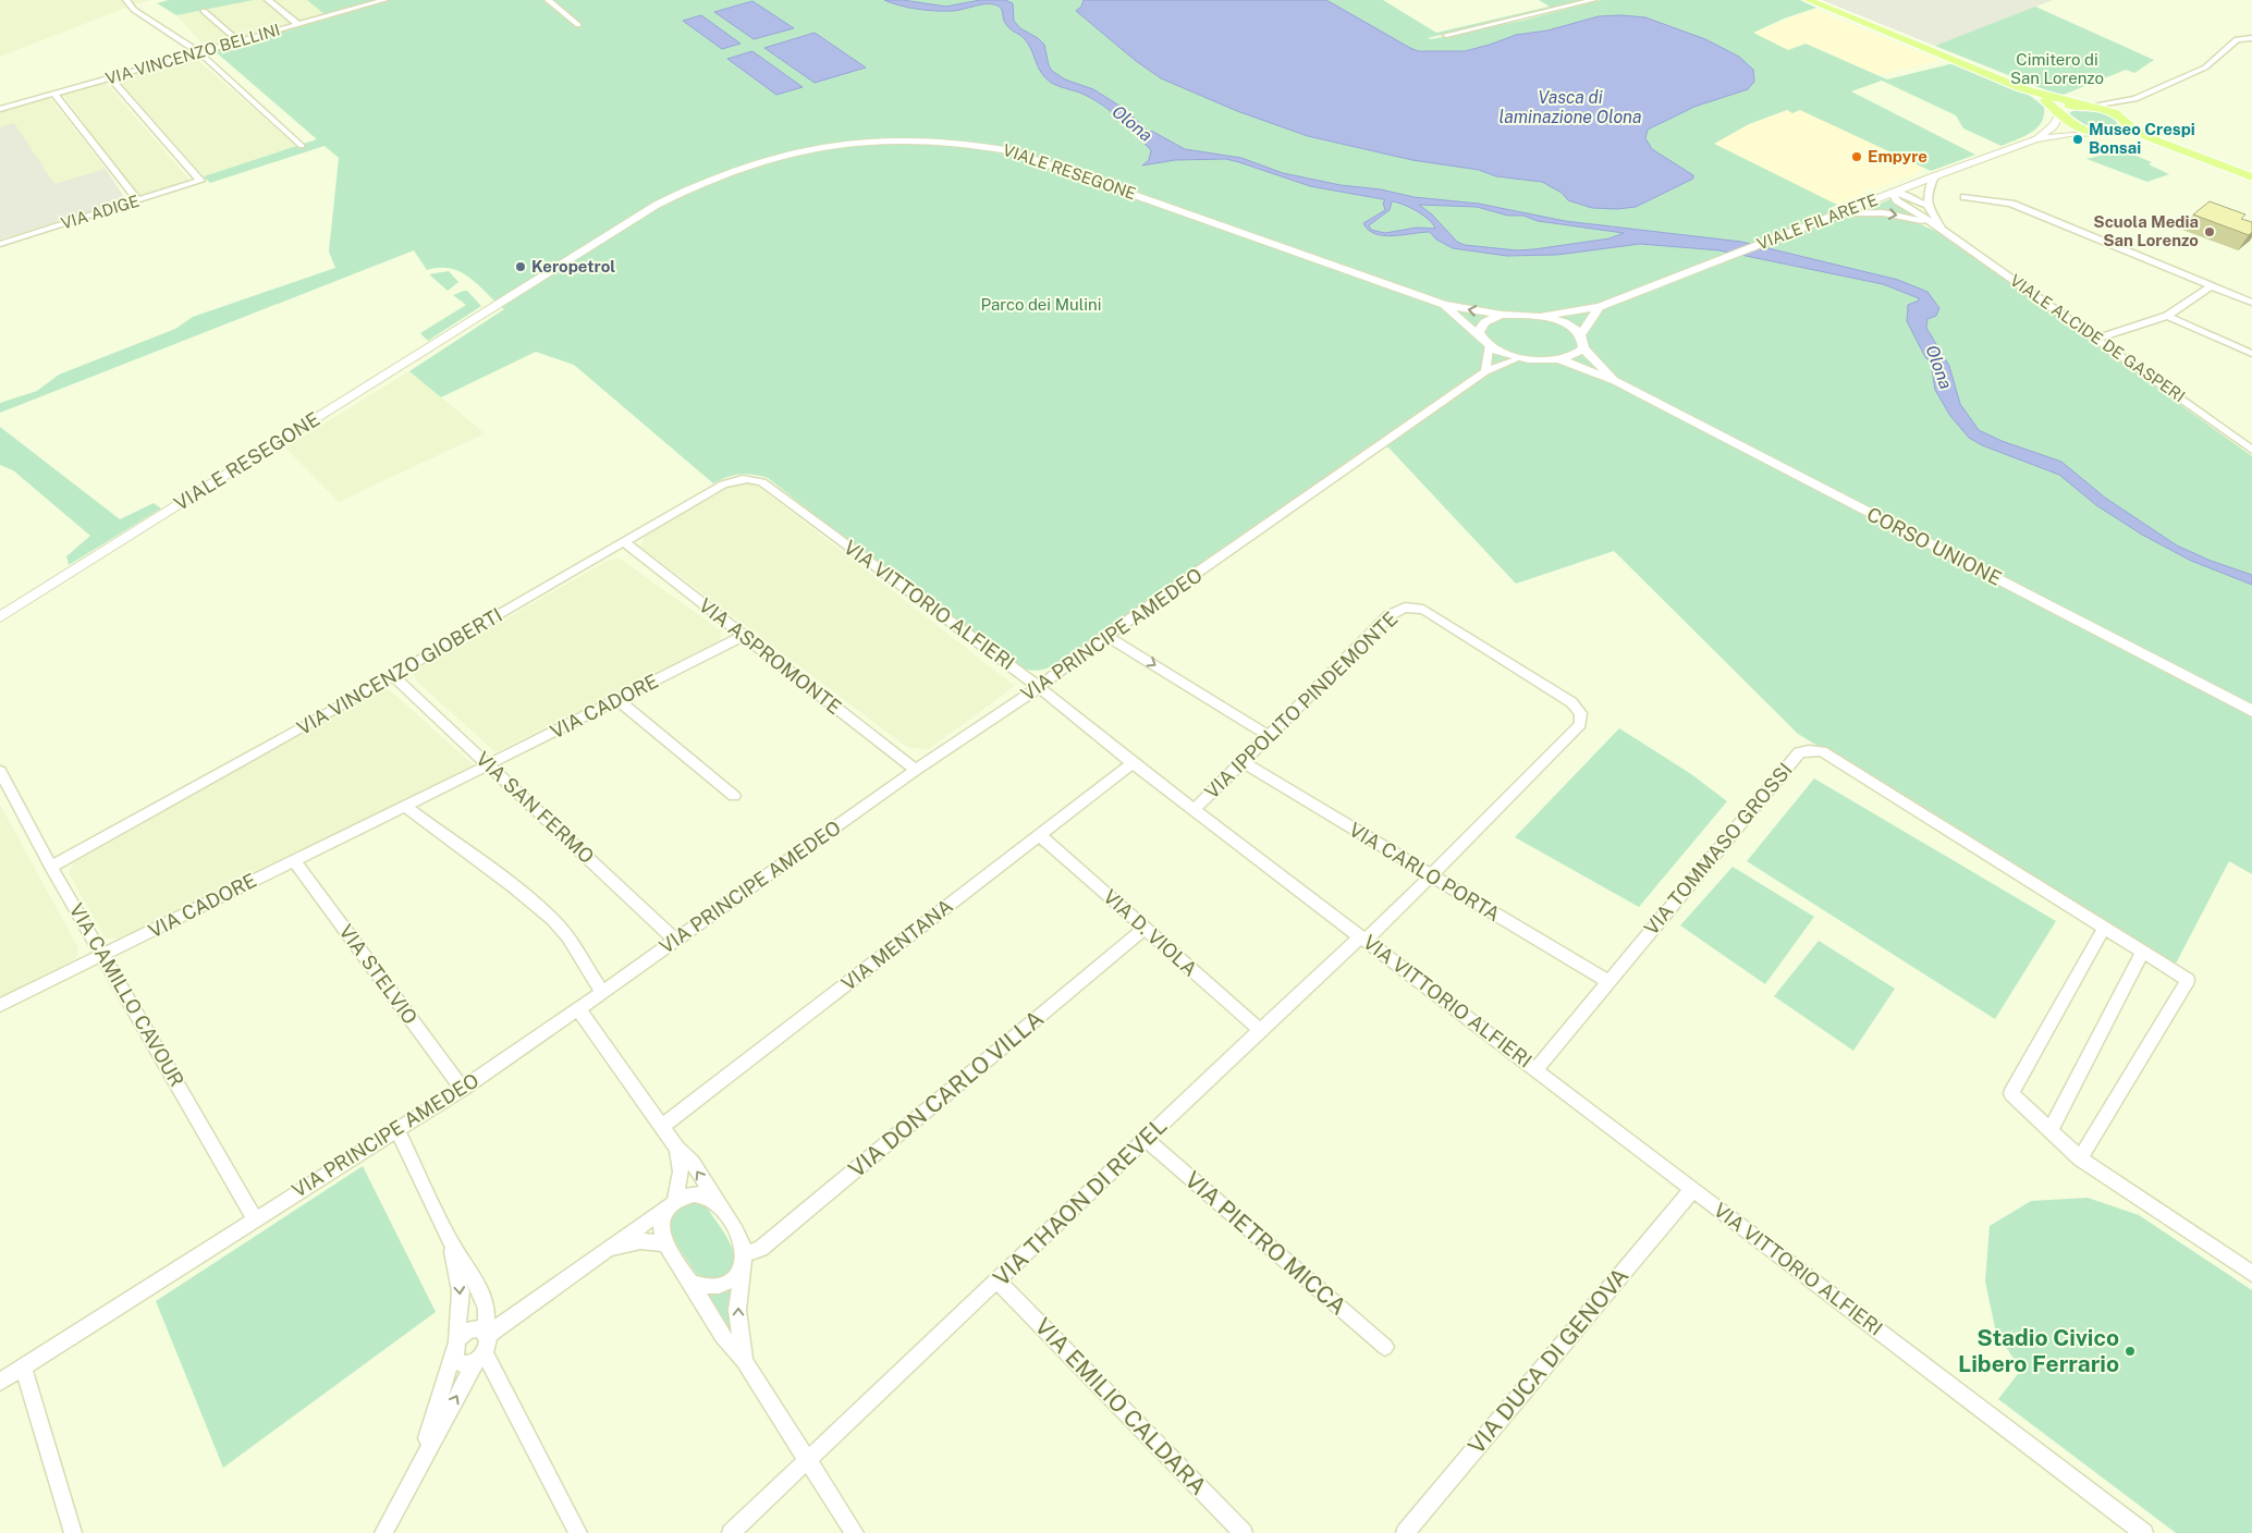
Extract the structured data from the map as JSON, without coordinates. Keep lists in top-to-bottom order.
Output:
{
  "streets": {
    "street": [
      "VIA VINCENZO BELLINI",
      "VIALE RESEGONE",
      "VIA ADIGE",
      "VIALE FILARETE",
      "VIALE ALCIDE DE GASPERI",
      "CORSO UNIONE",
      "VIA VITTORIO ALFIERI",
      "VIA PRINCIPE AMEDEO",
      "VIA ASPROMONTE",
      "VIA VINCENZO GIOBERTI",
      "VIA IPPOLITO PINDEMONTE",
      "VIA CADORE",
      "VIA SAN FERMO",
      "VIA TOMMASO GROSSI",
      "VIA CARLO PORTA",
      "VIA D. VIOLA",
      "VIA MENTANA",
      "VIA STELVIO",
      "VIA CAMILLO CAVOUR",
      "VIA DON CARLO VILLA",
      "VIA THAON DI REVEL",
      "VIA PIETRO MICCA",
      "VIA DUCA DI GENOVA",
      "VIA EMILIO CALDARA"
    ]
  },
  "crossings": [
    ["VIA VINCENZO BELLINI", "VIA ADIGE"],
    ["VIALE RESEGONE", "VIALE FILARETE"],
    ["VIALE FILARETE", "VIALE ALCIDE DE GASPERI"],
    ["VIA VITTORIO ALFIERI", "VIA PRINCIPE AMEDEO"],
    ["VIA VITTORIO ALFIERI", "VIA VINCENZO GIOBERTI"],
    ["VIA VITTORIO ALFIERI", "VIA IPPOLITO PINDEMONTE"],
    ["VIA VITTORIO ALFIERI", "VIA TOMMASO GROSSI"],
    ["VIA VITTORIO ALFIERI", "VIA MENTANA"],
    ["VIA VITTORIO ALFIERI", "VIA THAON DI REVEL"],
    ["VIA VITTORIO ALFIERI", "VIA DUCA DI GENOVA"],
    ["VIA PRINCIPE AMEDEO", "VIA ASPROMONTE"],
    ["VIA PRINCIPE AMEDEO", "VIA SAN FERMO"],
    ["VIA PRINCIPE AMEDEO", "VIA STELVIO"],
    ["VIA PRINCIPE AMEDEO", "VIA CAMILLO CAVOUR"],
    ["VIA ASPROMONTE", "VIA VINCENZO GIOBERTI"],
    ["VIA ASPROMONTE", "VIA CADORE"],
    ["VIA VINCENZO GIOBERTI", "VIA SAN FERMO"],
    ["VIA VINCENZO GIOBERTI", "VIA CAMILLO CAVOUR"],
    ["VIA IPPOLITO PINDEMONTE", "VIA CARLO PORTA"],
    ["VIA IPPOLITO PINDEMONTE", "VIA THAON DI REVEL"],
    ["VIA CADORE", "VIA SAN FERMO"],
    ["VIA CADORE", "VIA STELVIO"],
    ["VIA CADORE", "VIA CAMILLO CAVOUR"],
    ["VIA TOMMASO GROSSI", "VIA CARLO PORTA"],
    ["VIA CARLO PORTA", "VIA THAON DI REVEL"],
    ["VIA D. VIOLA", "VIA MENTANA"],
    ["VIA D. VIOLA", "VIA DON CARLO VILLA"],
    ["VIA D. VIOLA", "VIA THAON DI REVEL"],
    ["VIA THAON DI REVEL", "VIA PIETRO MICCA"],
    ["VIA THAON DI REVEL", "VIA EMILIO CALDARA"]
  ],
  "water": ["Vasca di laminazione Olona", "Olona"],
  "parks": ["Cimitero di San Lorenzo", "Parco dei Mulini"],
  "places": [
    "Museo Crespi Bonsai",
    "Empyre",
    "Scuola Media San Lorenzo",
    "Keropetrol",
    "Stadio Civico Libero Ferrario"
  ]
}
